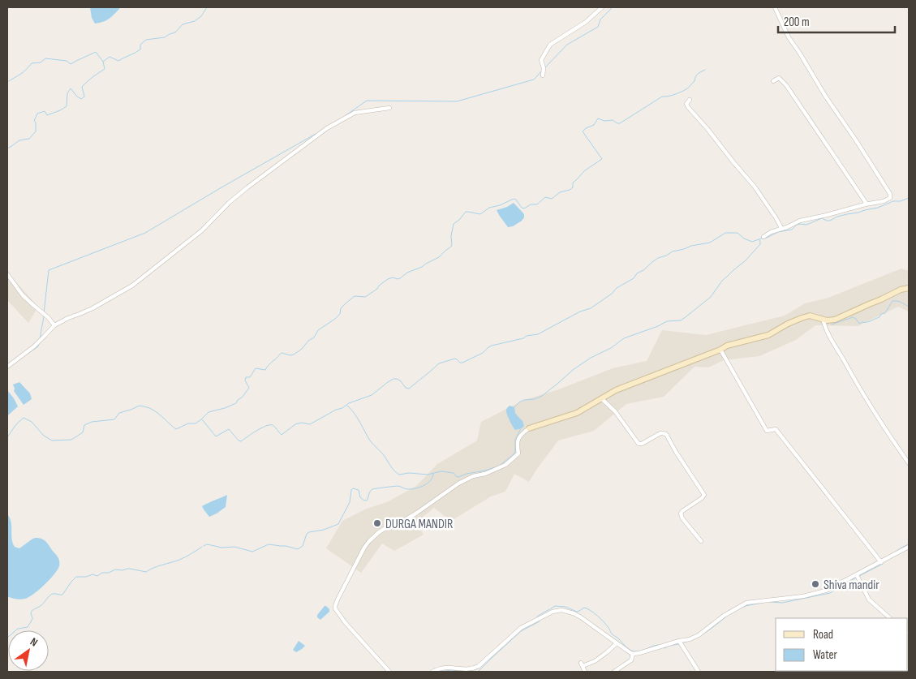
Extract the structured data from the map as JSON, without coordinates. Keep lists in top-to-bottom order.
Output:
{
  "places": ["DURGA MANDIR", "Shiva mandir"],
  "legend": ["Road", "Water"],
  "scale_bar": "200 m",
  "north": "top right"
}
